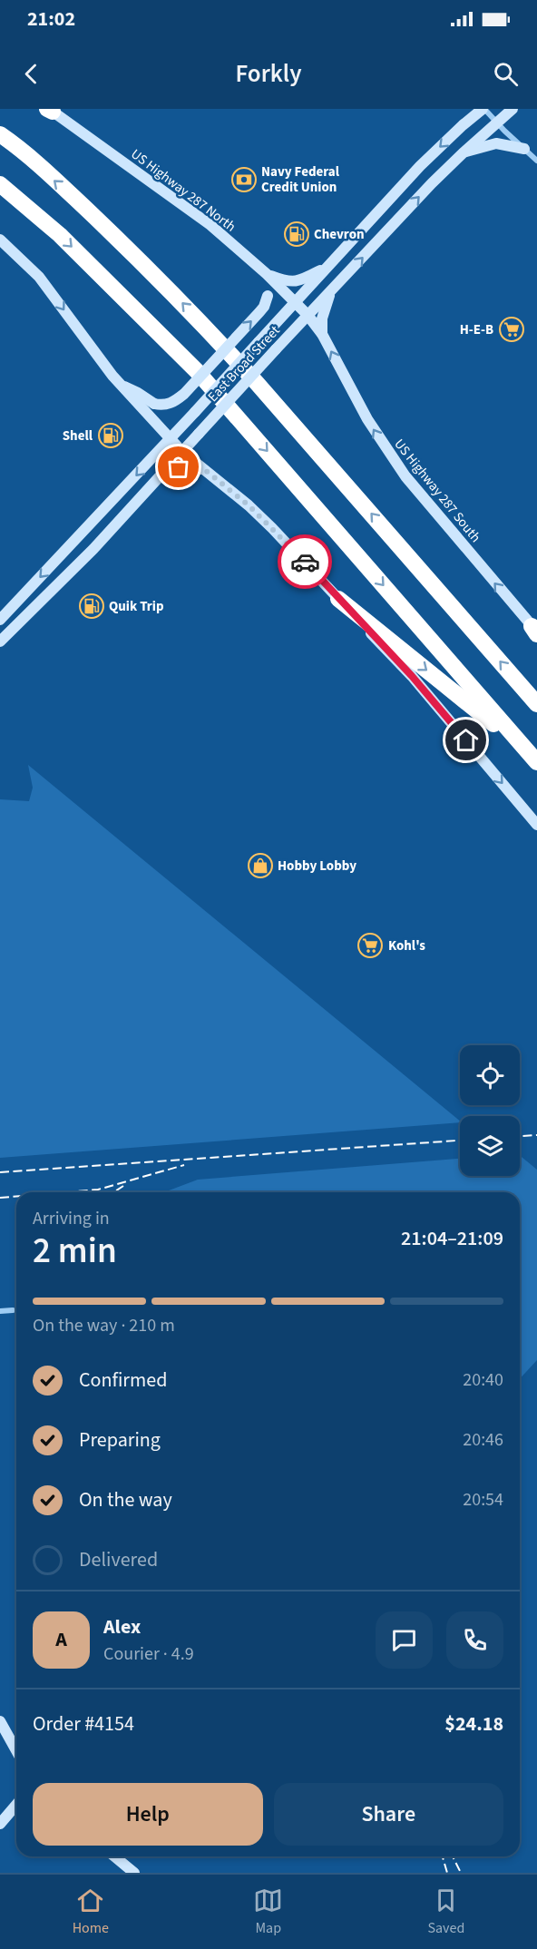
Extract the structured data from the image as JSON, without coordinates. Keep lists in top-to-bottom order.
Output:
{
  "streets": {
    "main road": ["US Highway 287 North", "East Broad Street", "US Highway 287 South"]
  },
  "crossings": [
    ["US Highway 287 North", "East Broad Street"],
    ["US Highway 287 North", "US Highway 287 South"],
    ["East Broad Street", "US Highway 287 South"]
  ],
  "one_way": ["US Highway 287 South"],
  "places": {
    "bank": ["Navy Federal Credit Union"],
    "fuel station": ["Chevron", "Shell", "Quik Trip"],
    "supermarket": ["H-E-B", "Kohl's"],
    "shop": ["Hobby Lobby"]
  },
  "page": {
    "status": "21:02",
    "header": "Forkly",
    "heading": ["2 min", "Arriving in", "21:04–21:09"],
    "panel": [
      "Alex",
      "Courier · 4.9",
      "Order #4154",
      "$24.18"
    ],
    "bar": "On the way · 210 m",
    "list": [
      ["Confirmed", "20:40"],
      ["Preparing", "20:46"],
      ["On the way", "20:54"],
      "Delivered"
    ],
    "round": "A",
    "buttons": ["Help", "Share"],
    "tabs": ["Home", "Map", "Saved"]
  }
}
